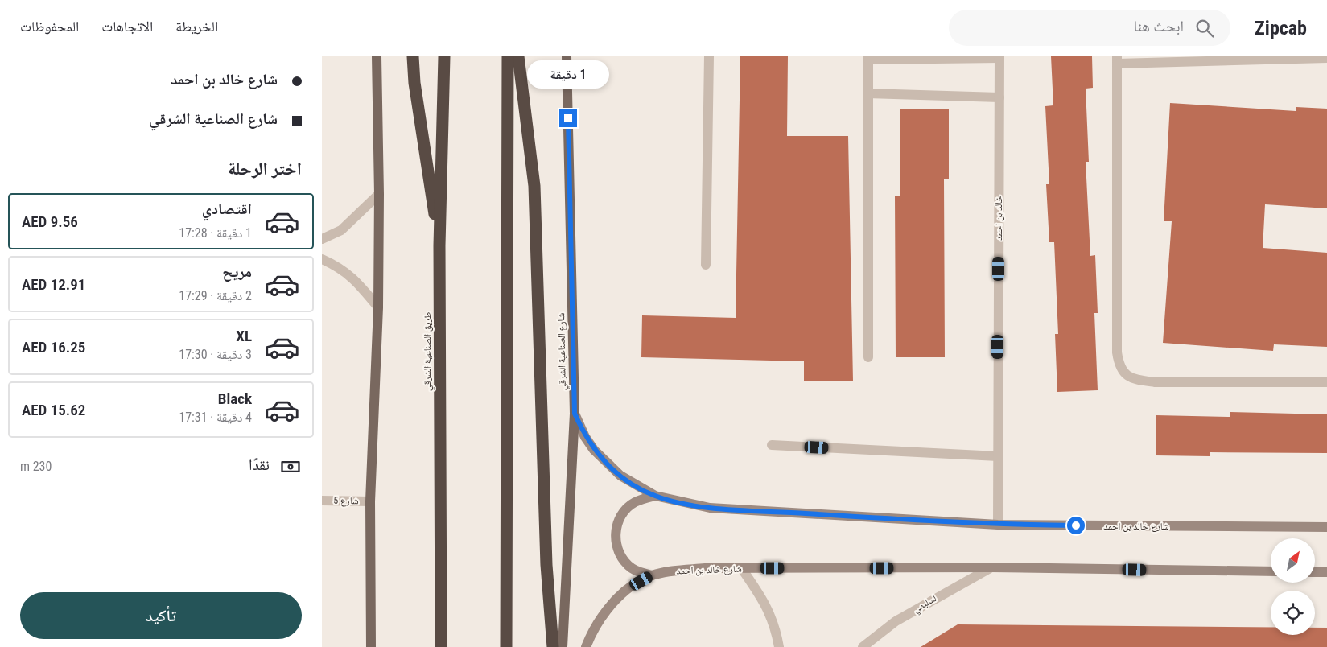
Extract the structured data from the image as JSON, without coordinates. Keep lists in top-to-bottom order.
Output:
{
  "streets": {
    "highway": ["طريق الصناعية الشرقي"],
    "main road": ["شارع الصناعية الشرقي", "شارع خالد بن احمد"],
    "street": ["خالد بن احمد", "شارع 5", "لسليمي"]
  },
  "crossings": [
    ["خالد بن احمد", "شارع خالد بن احمد"],
    ["شارع الصناعية الشرقي", "شارع خالد بن احمد"],
    ["شارع خالد بن احمد", "لسليمي"]
  ],
  "north": "top right",
  "page": {
    "header": "Zipcab",
    "search": "ابحث هنا",
    "nav": ["الخريطة", "الاتجاهات", "المحفوظات"],
    "banner": ["شارع خالد بن احمد", "شارع الصناعية الشرقي"],
    "bubble": "1 دقيقة",
    "heading": "اختر الرحلة",
    "list": [
      {
        "name": "اقتصادي",
        "note": "1 دقيقة · 17:28",
        "value": "AED 9.56"
      },
      {
        "name": "مريح",
        "note": "2 دقيقة · 17:29",
        "value": "AED 12.91"
      },
      {
        "name": "XL",
        "note": "3 دقيقة · 17:30",
        "value": "AED 16.25"
      },
      {
        "name": "Black",
        "note": "4 دقيقة · 17:31",
        "value": "AED 15.62"
      }
    ],
    "pay": ["نقدًا", "230 m"],
    "buttons": "تأكيد"
  }
}
